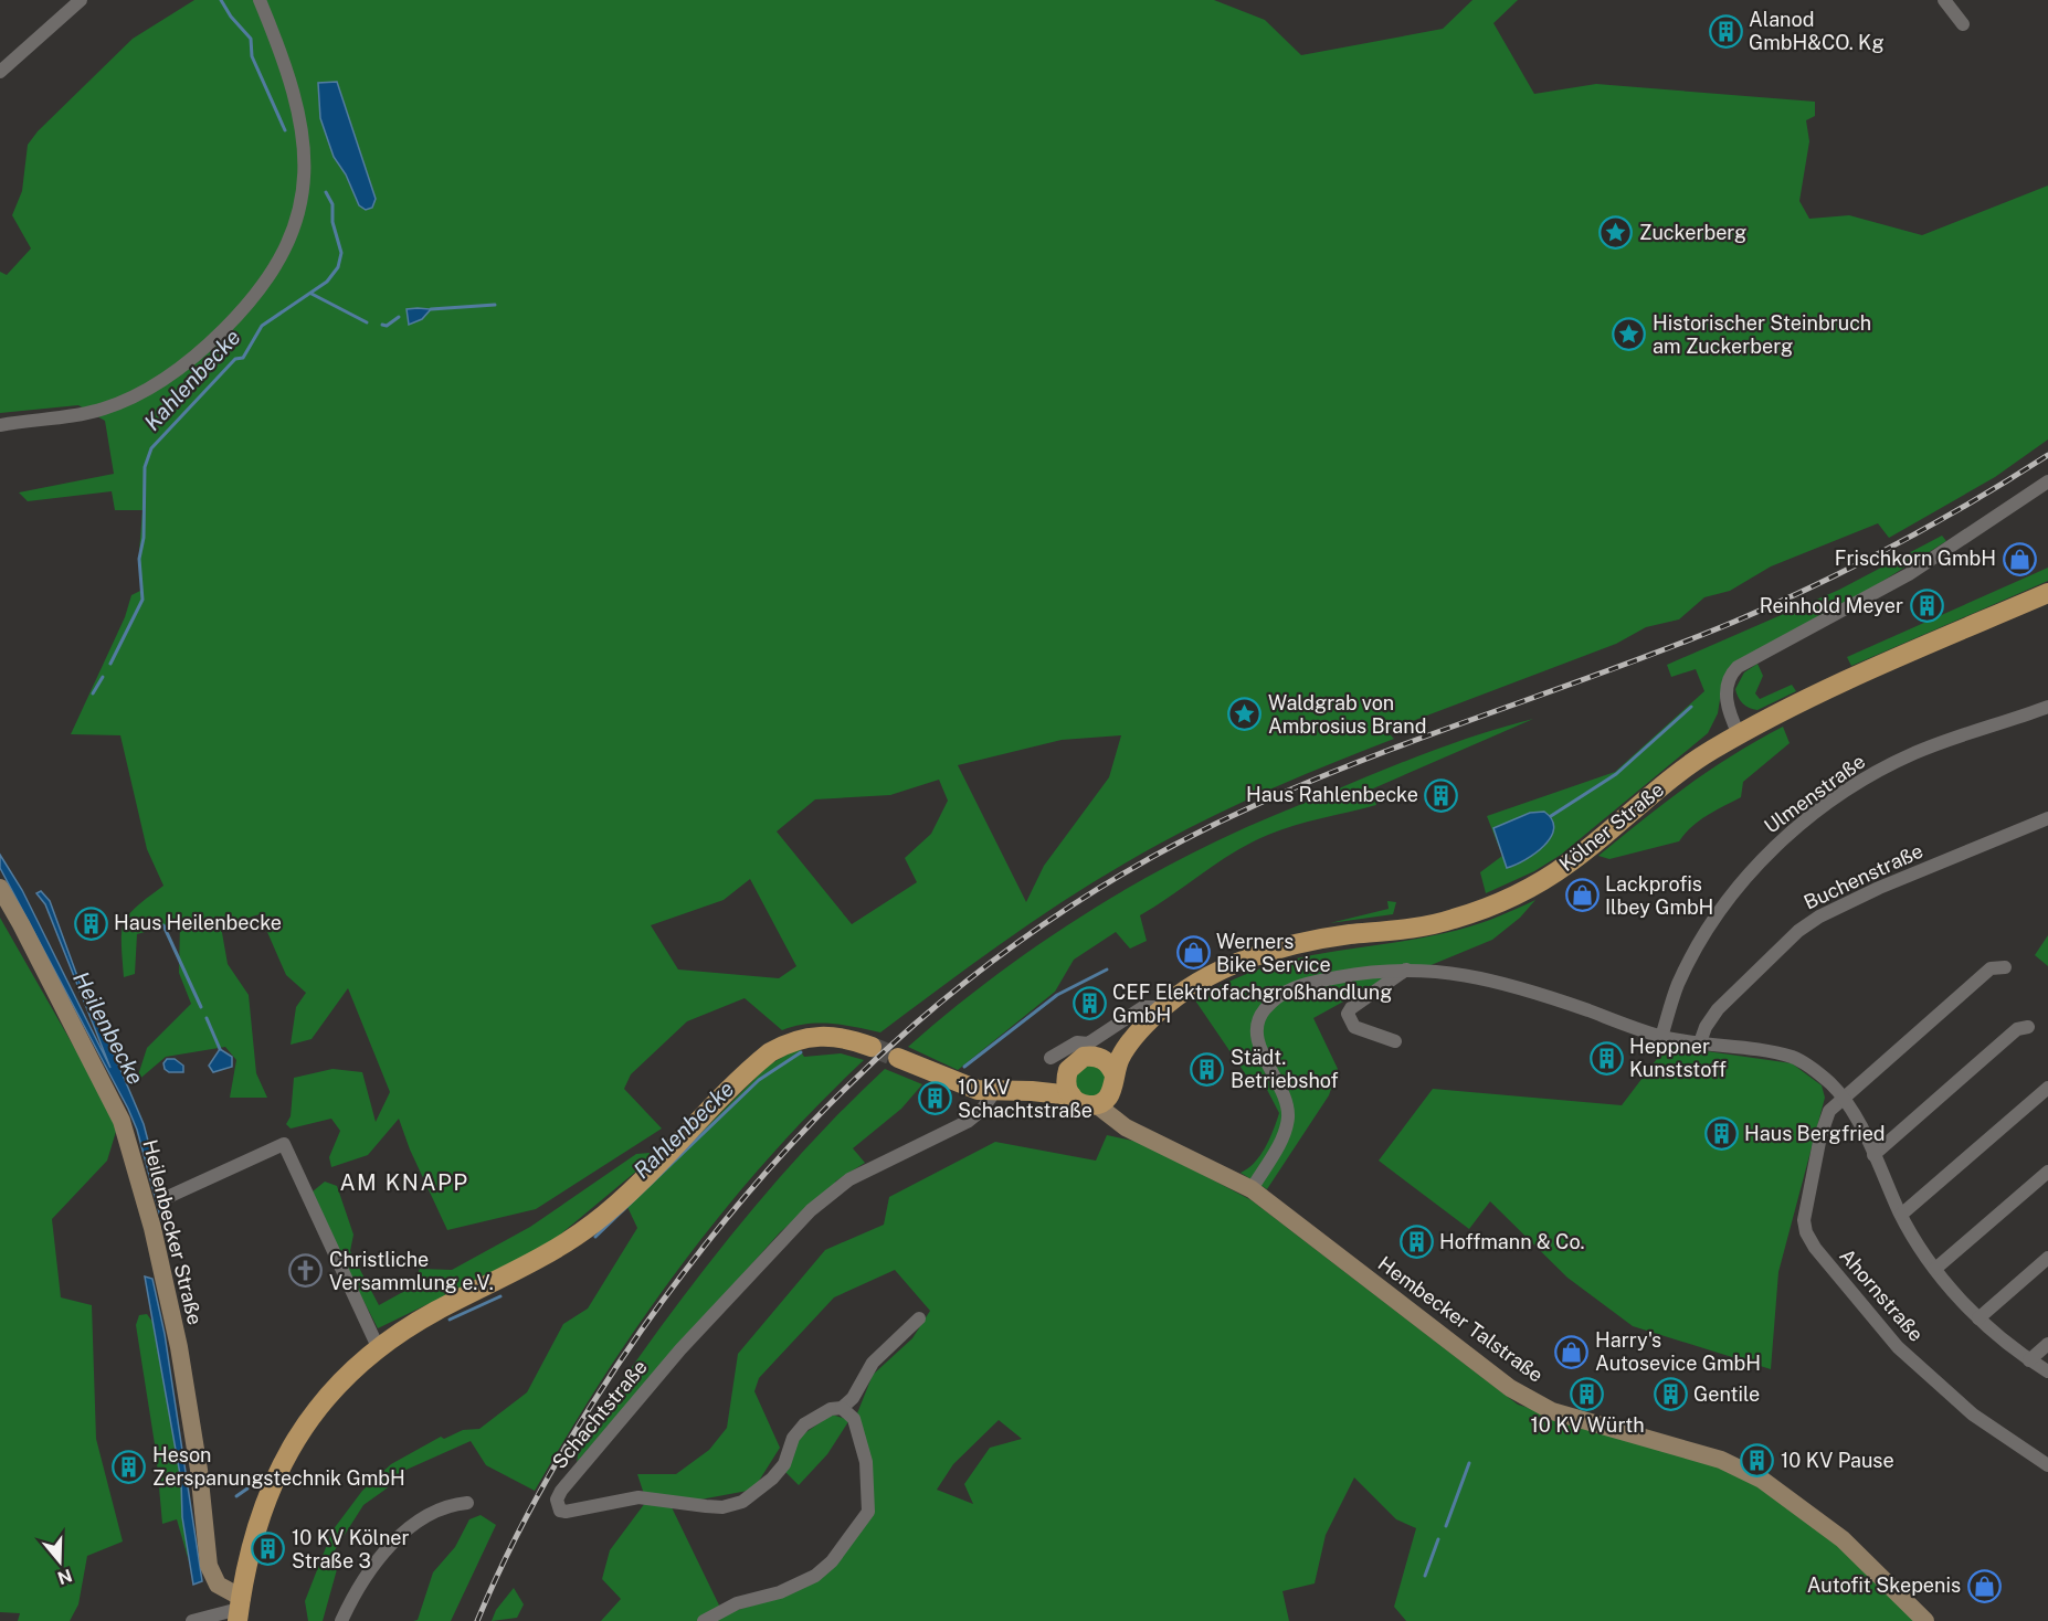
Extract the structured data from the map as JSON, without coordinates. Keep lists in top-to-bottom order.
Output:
{
  "streets": {
    "main road": ["Kölner Straße"],
    "street": [
      "Ulmenstraße",
      "Buchenstraße",
      "Heilenbecker Straße",
      "Ahornstraße",
      "Hembecker Talstraße",
      "Schachtstraße"
    ]
  },
  "crossings": [
    ["Kölner Straße", "Hembecker Talstraße"],
    ["Kölner Straße", "Schachtstraße"]
  ],
  "districts": ["AM KNAPP"],
  "water": ["Kahlenbecke", "Heilenbecke", "Rahlenbecke"],
  "places": {
    "building": [
      "Alanod GmbH&CO. Kg",
      "Reinhold Meyer",
      "Haus Rahlenbecke",
      "Haus Heilenbecke",
      "CEF Elektrofachgroßhandlung GmbH",
      "Heppner Kunststoff",
      "Städt. Betriebshof",
      "10 KV Schachtstraße",
      "Haus Bergfried",
      "Hoffmann & Co.",
      "10 KV Würth",
      "Gentile",
      "10 KV Pause",
      "Heson Zerspanungstechnik GmbH",
      "10 KV Kölner Straße 3"
    ],
    "place": ["Zuckerberg", "Historischer Steinbruch am Zuckerberg", "Waldgrab von Ambrosius Brand"],
    "shop": [
      "Frischkorn GmbH",
      "Lackprofis Ilbey GmbH",
      "Werners Bike Service",
      "Harry's Autosevice GmbH",
      "Autofit Skepenis"
    ],
    "church": ["Christliche Versammlung e.V."]
  },
  "north": "bottom"
}
